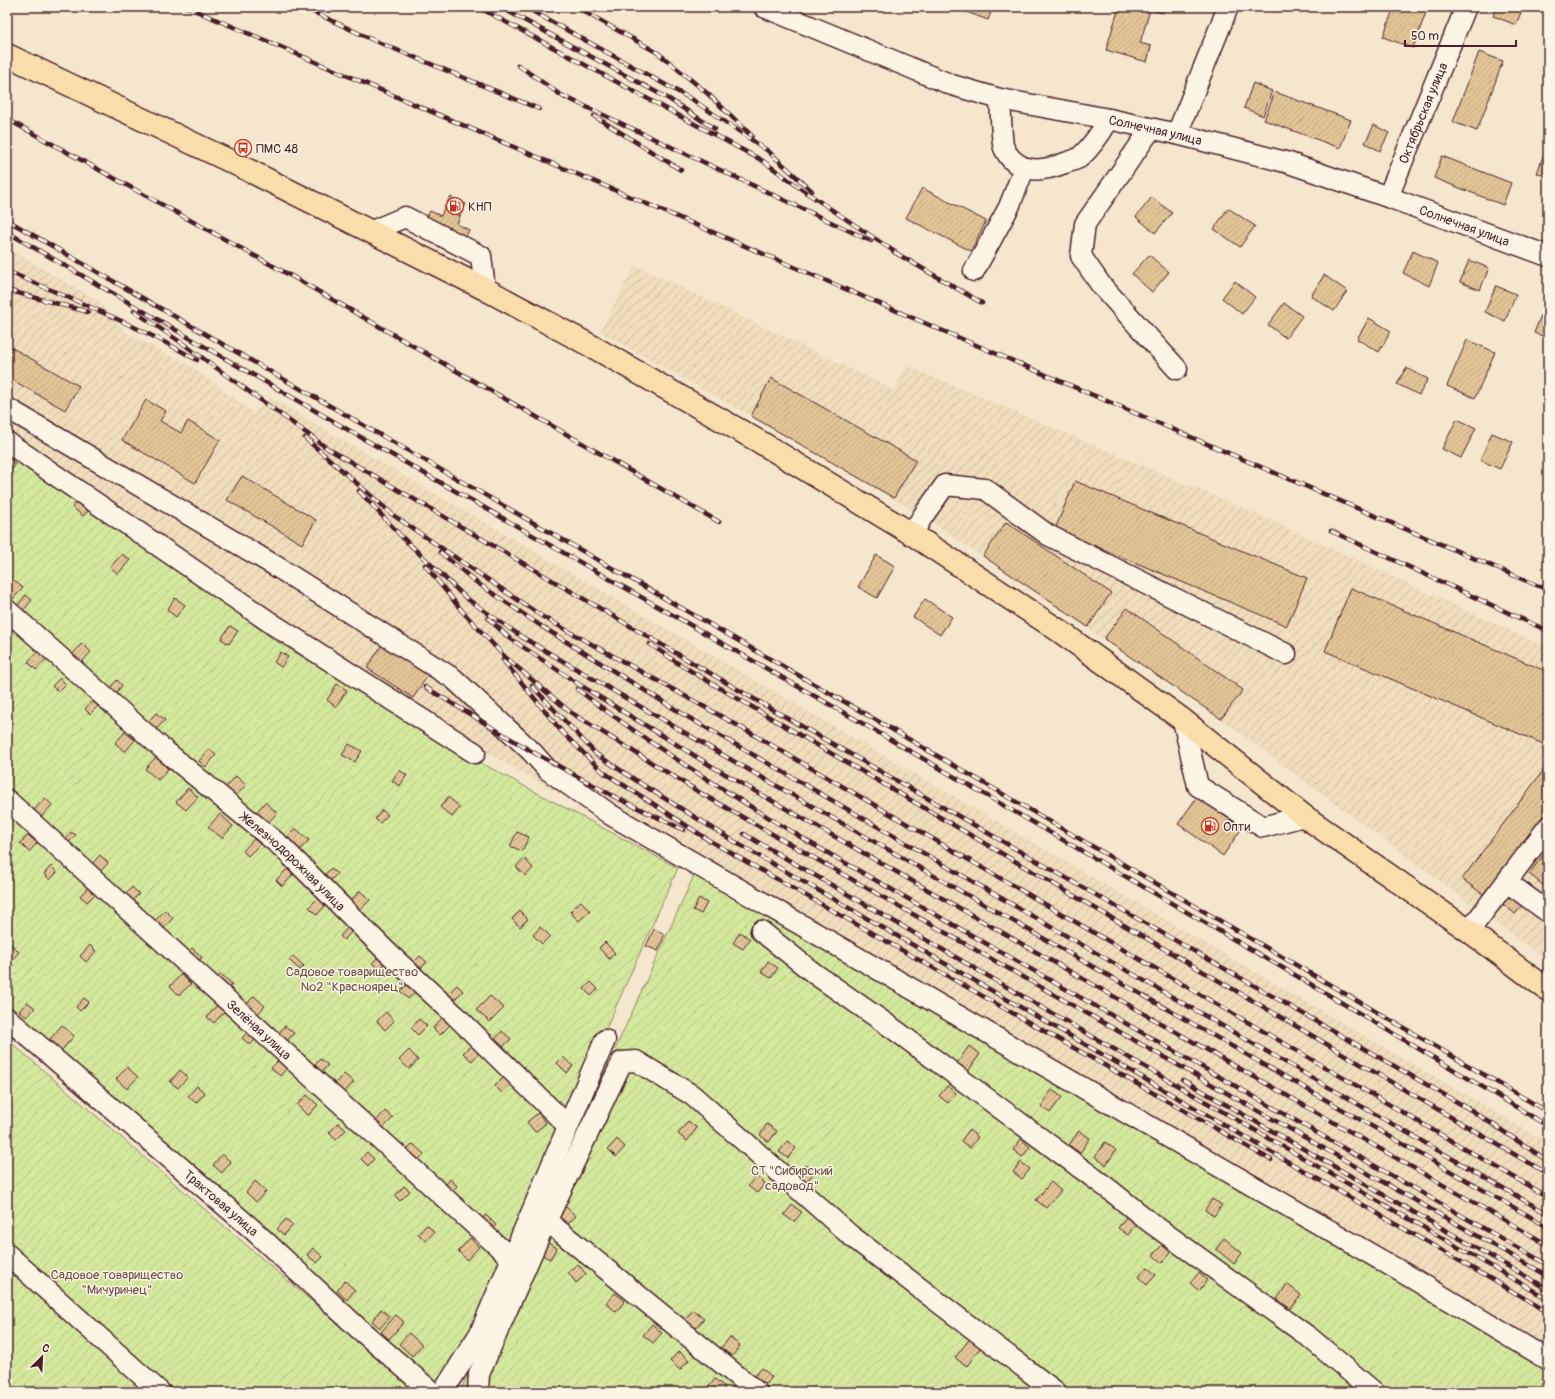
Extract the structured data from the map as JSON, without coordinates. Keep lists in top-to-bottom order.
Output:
{
  "streets": {
    "street": [
      "Октябрьская улица",
      "Солнечная улица",
      "Железнодорожная улица",
      "Зелёная улица",
      "Трактовая улица"
    ]
  },
  "crossings": [
    ["Октябрьская улица", "Солнечная улица"]
  ],
  "parks": ["Садовое товарищество №2 \"Красноярец\"", "СТ \"Сибирский садовод\"", "Садовое товарищество \"Мичуринец\""],
  "places": {
    "bus stop": ["ПМС 48"],
    "fuel station": ["КНП", "Опти"]
  },
  "scale_bar": "50 m",
  "north": "top right"
}
